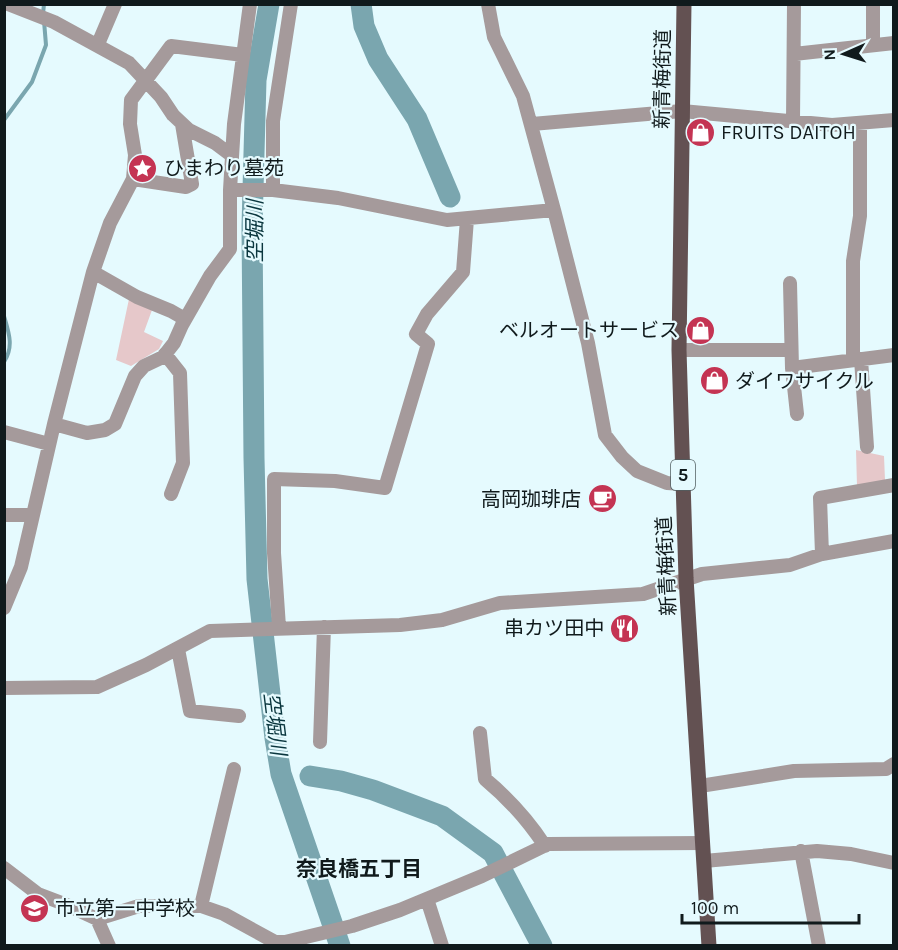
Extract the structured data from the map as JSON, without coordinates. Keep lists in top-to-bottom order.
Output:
{
  "streets": {
    "main road": ["新青梅街道", "5"]
  },
  "districts": ["奈良橋五丁目"],
  "water": ["空堀川"],
  "places": {
    "shop": ["FRUITS DAITOH", "ベルオートサービス", "ダイワサイクル"],
    "place": ["ひまわり墓苑"],
    "cafe": ["高岡珈琲店"],
    "restaurant": ["串カツ田中"],
    "school or university": ["市立第一中学校"]
  },
  "scale_bar": "100 m",
  "north": "left"
}
